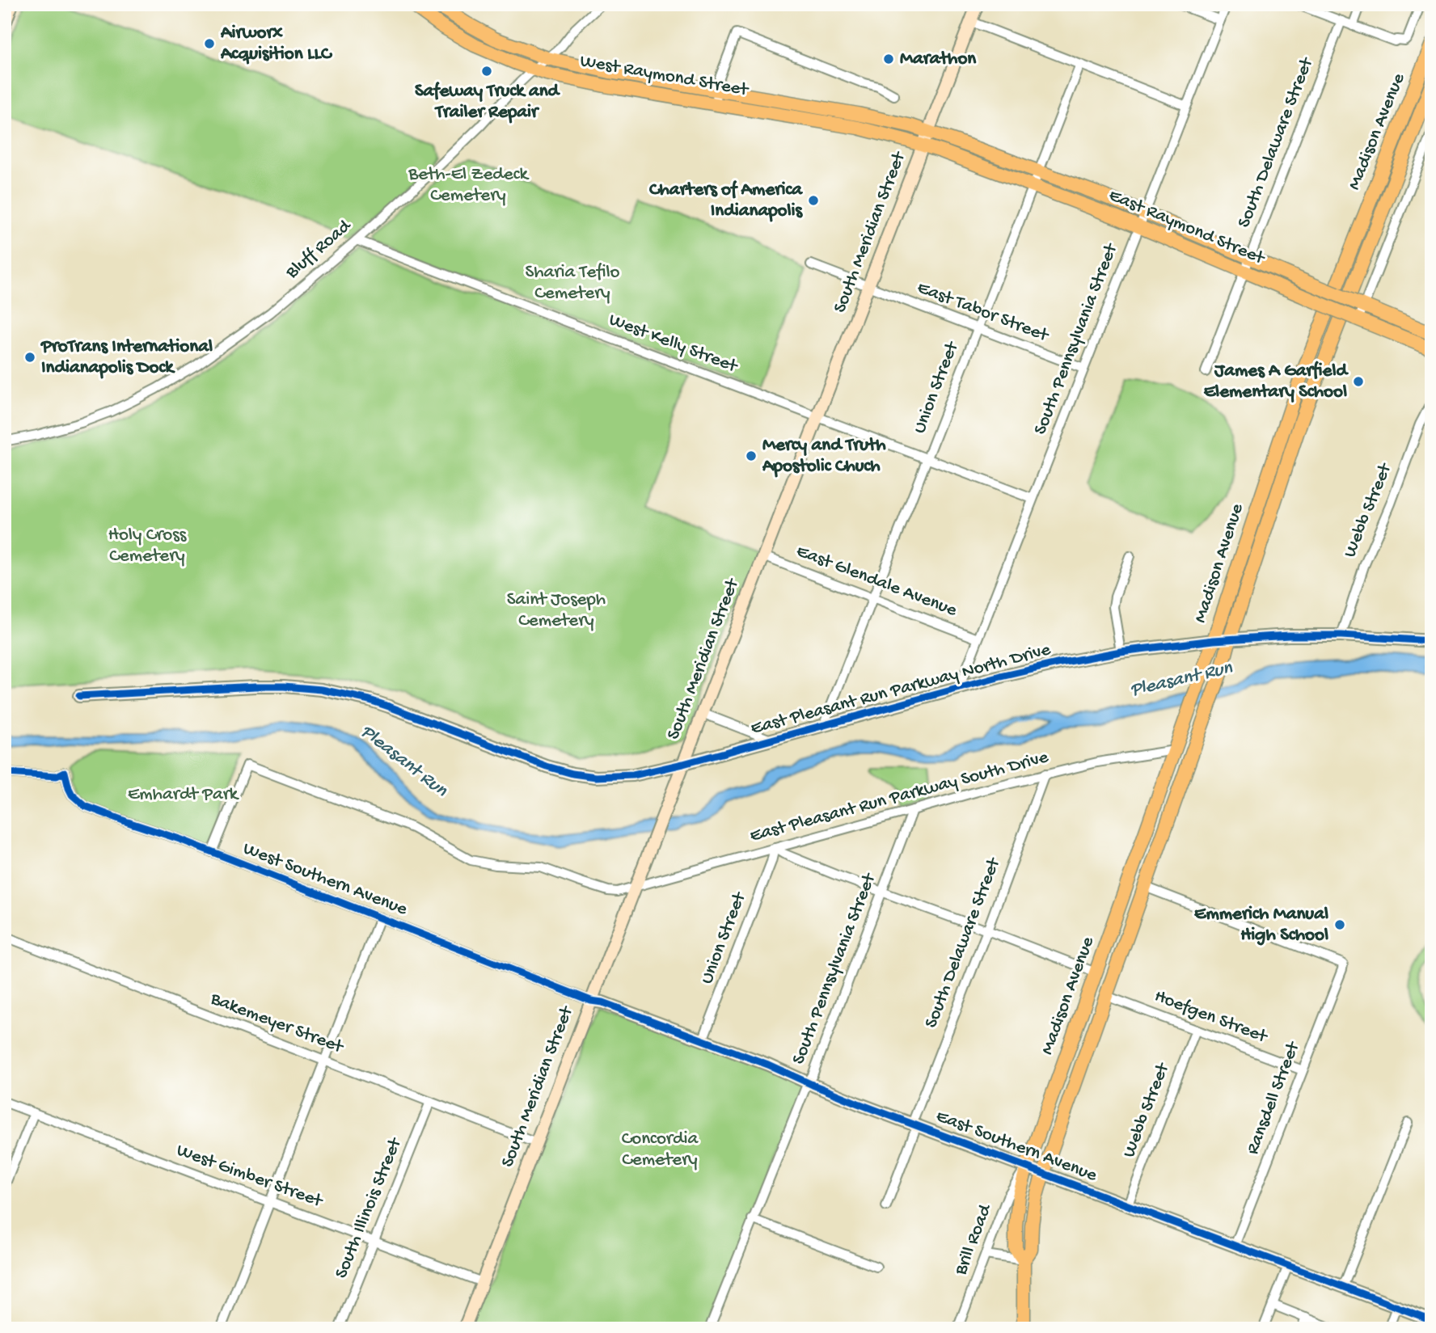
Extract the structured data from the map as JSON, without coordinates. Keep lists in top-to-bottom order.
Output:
{
  "streets": {
    "main road": ["West Raymond Street", "Madison Avenue", "East Raymond Street"],
    "street": [
      "South Delaware Street",
      "South Meridian Street",
      "Bluff Road",
      "East Tabor Street",
      "South Pennsylvania Street",
      "West Kelly Street",
      "Union Street",
      "Webb Street",
      "East Glendale Avenue",
      "East Pleasant Run Parkway North Drive",
      "East Pleasant Run Parkway South Drive",
      "West Southern Avenue",
      "Hoefgen Street",
      "Bakemeyer Street",
      "Ransdell Street",
      "East Southern Avenue",
      "West Gimber Street",
      "South Illinois Street",
      "Brill Road"
    ]
  },
  "crossings": [
    ["West Raymond Street", "East Raymond Street"],
    ["West Raymond Street", "South Meridian Street"],
    ["West Raymond Street", "Bluff Road"],
    ["Madison Avenue", "East Pleasant Run Parkway North Drive"],
    ["Madison Avenue", "East Pleasant Run Parkway South Drive"],
    ["Madison Avenue", "Hoefgen Street"],
    ["Madison Avenue", "Ransdell Street"],
    ["Madison Avenue", "East Southern Avenue"],
    ["Madison Avenue", "Brill Road"],
    ["South Delaware Street", "East Raymond Street"],
    ["South Delaware Street", "East Pleasant Run Parkway South Drive"],
    ["South Delaware Street", "East Southern Avenue"],
    ["East Raymond Street", "South Meridian Street"],
    ["East Raymond Street", "South Pennsylvania Street"],
    ["East Raymond Street", "Union Street"],
    ["South Meridian Street", "East Tabor Street"],
    ["South Meridian Street", "West Kelly Street"],
    ["South Meridian Street", "East Glendale Avenue"],
    ["South Meridian Street", "East Pleasant Run Parkway North Drive"],
    ["South Meridian Street", "East Pleasant Run Parkway South Drive"],
    ["South Meridian Street", "West Southern Avenue"],
    ["South Meridian Street", "Bakemeyer Street"],
    ["South Meridian Street", "East Southern Avenue"],
    ["South Meridian Street", "West Gimber Street"],
    ["Bluff Road", "West Kelly Street"],
    ["East Tabor Street", "South Pennsylvania Street"],
    ["East Tabor Street", "Union Street"],
    ["South Pennsylvania Street", "West Kelly Street"],
    ["South Pennsylvania Street", "East Glendale Avenue"],
    ["South Pennsylvania Street", "East Pleasant Run Parkway North Drive"],
    ["South Pennsylvania Street", "East Pleasant Run Parkway South Drive"],
    ["South Pennsylvania Street", "East Southern Avenue"],
    ["West Kelly Street", "Union Street"],
    ["Union Street", "East Glendale Avenue"],
    ["Union Street", "East Pleasant Run Parkway North Drive"],
    ["Union Street", "East Pleasant Run Parkway South Drive"],
    ["Union Street", "East Southern Avenue"],
    ["Webb Street", "East Pleasant Run Parkway North Drive"],
    ["Webb Street", "Hoefgen Street"],
    ["Webb Street", "East Southern Avenue"],
    ["East Pleasant Run Parkway South Drive", "West Southern Avenue"],
    ["West Southern Avenue", "East Southern Avenue"],
    ["Hoefgen Street", "Ransdell Street"],
    ["Bakemeyer Street", "South Illinois Street"],
    ["Ransdell Street", "East Southern Avenue"],
    ["East Southern Avenue", "Brill Road"],
    ["West Gimber Street", "South Illinois Street"]
  ],
  "water": ["Pleasant Run"],
  "parks": [
    "Beth-El Zedeck Cemetery",
    "Sharia Tefilo Cemetery",
    "Holy Cross Cemetery",
    "Saint Joseph Cemetery",
    "Emhardt Park",
    "Concordia Cemetery"
  ],
  "places": [
    "Airworx Acquisition LLC",
    "Marathon",
    "Safeway Truck and Trailer Repair",
    "Charters of America Indianapolis",
    "ProTrans International Indianapolis Dock",
    "James A Garfield Elementary School",
    "Mercy and Truth Apostolic Chuch",
    "Emmerich Manual High School"
  ]
}
